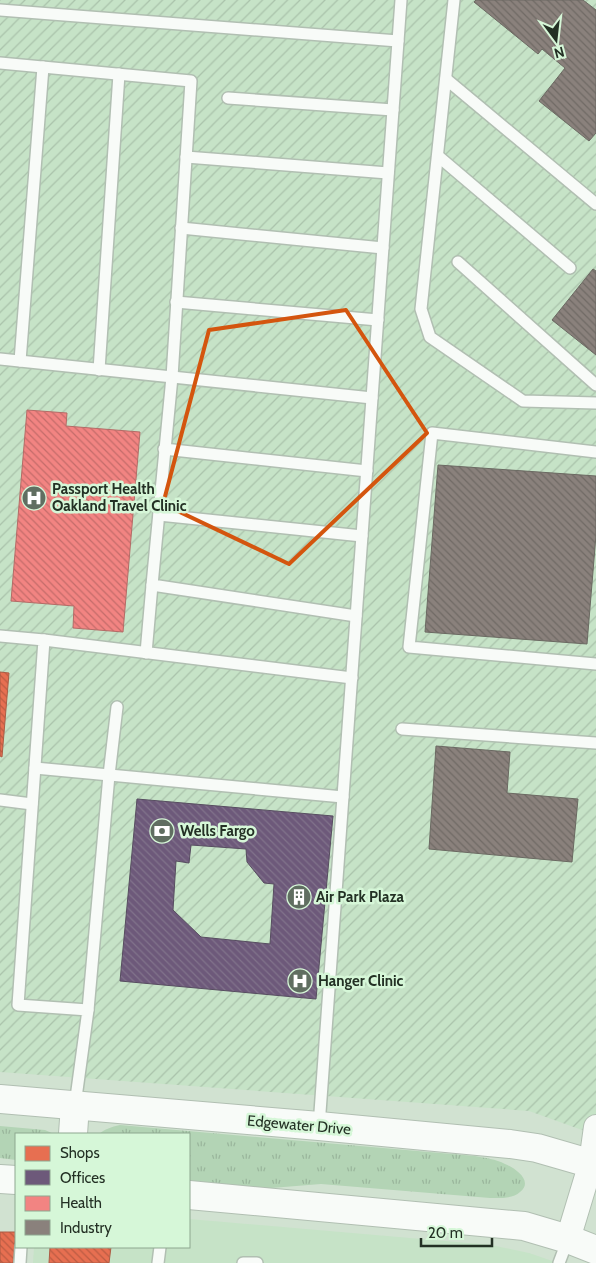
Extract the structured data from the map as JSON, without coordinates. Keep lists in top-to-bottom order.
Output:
{
  "streets": {
    "main road": ["Edgewater Drive"]
  },
  "places": {
    "hospital": ["Passport Health Oakland Travel Clinic", "Hanger Clinic"],
    "bank": ["Wells Fargo"],
    "building": ["Air Park Plaza"]
  },
  "legend": [
    "Shops",
    "Offices",
    "Health",
    "Industry"
  ],
  "scale_bar": "20 m",
  "north": "bottom"
}
